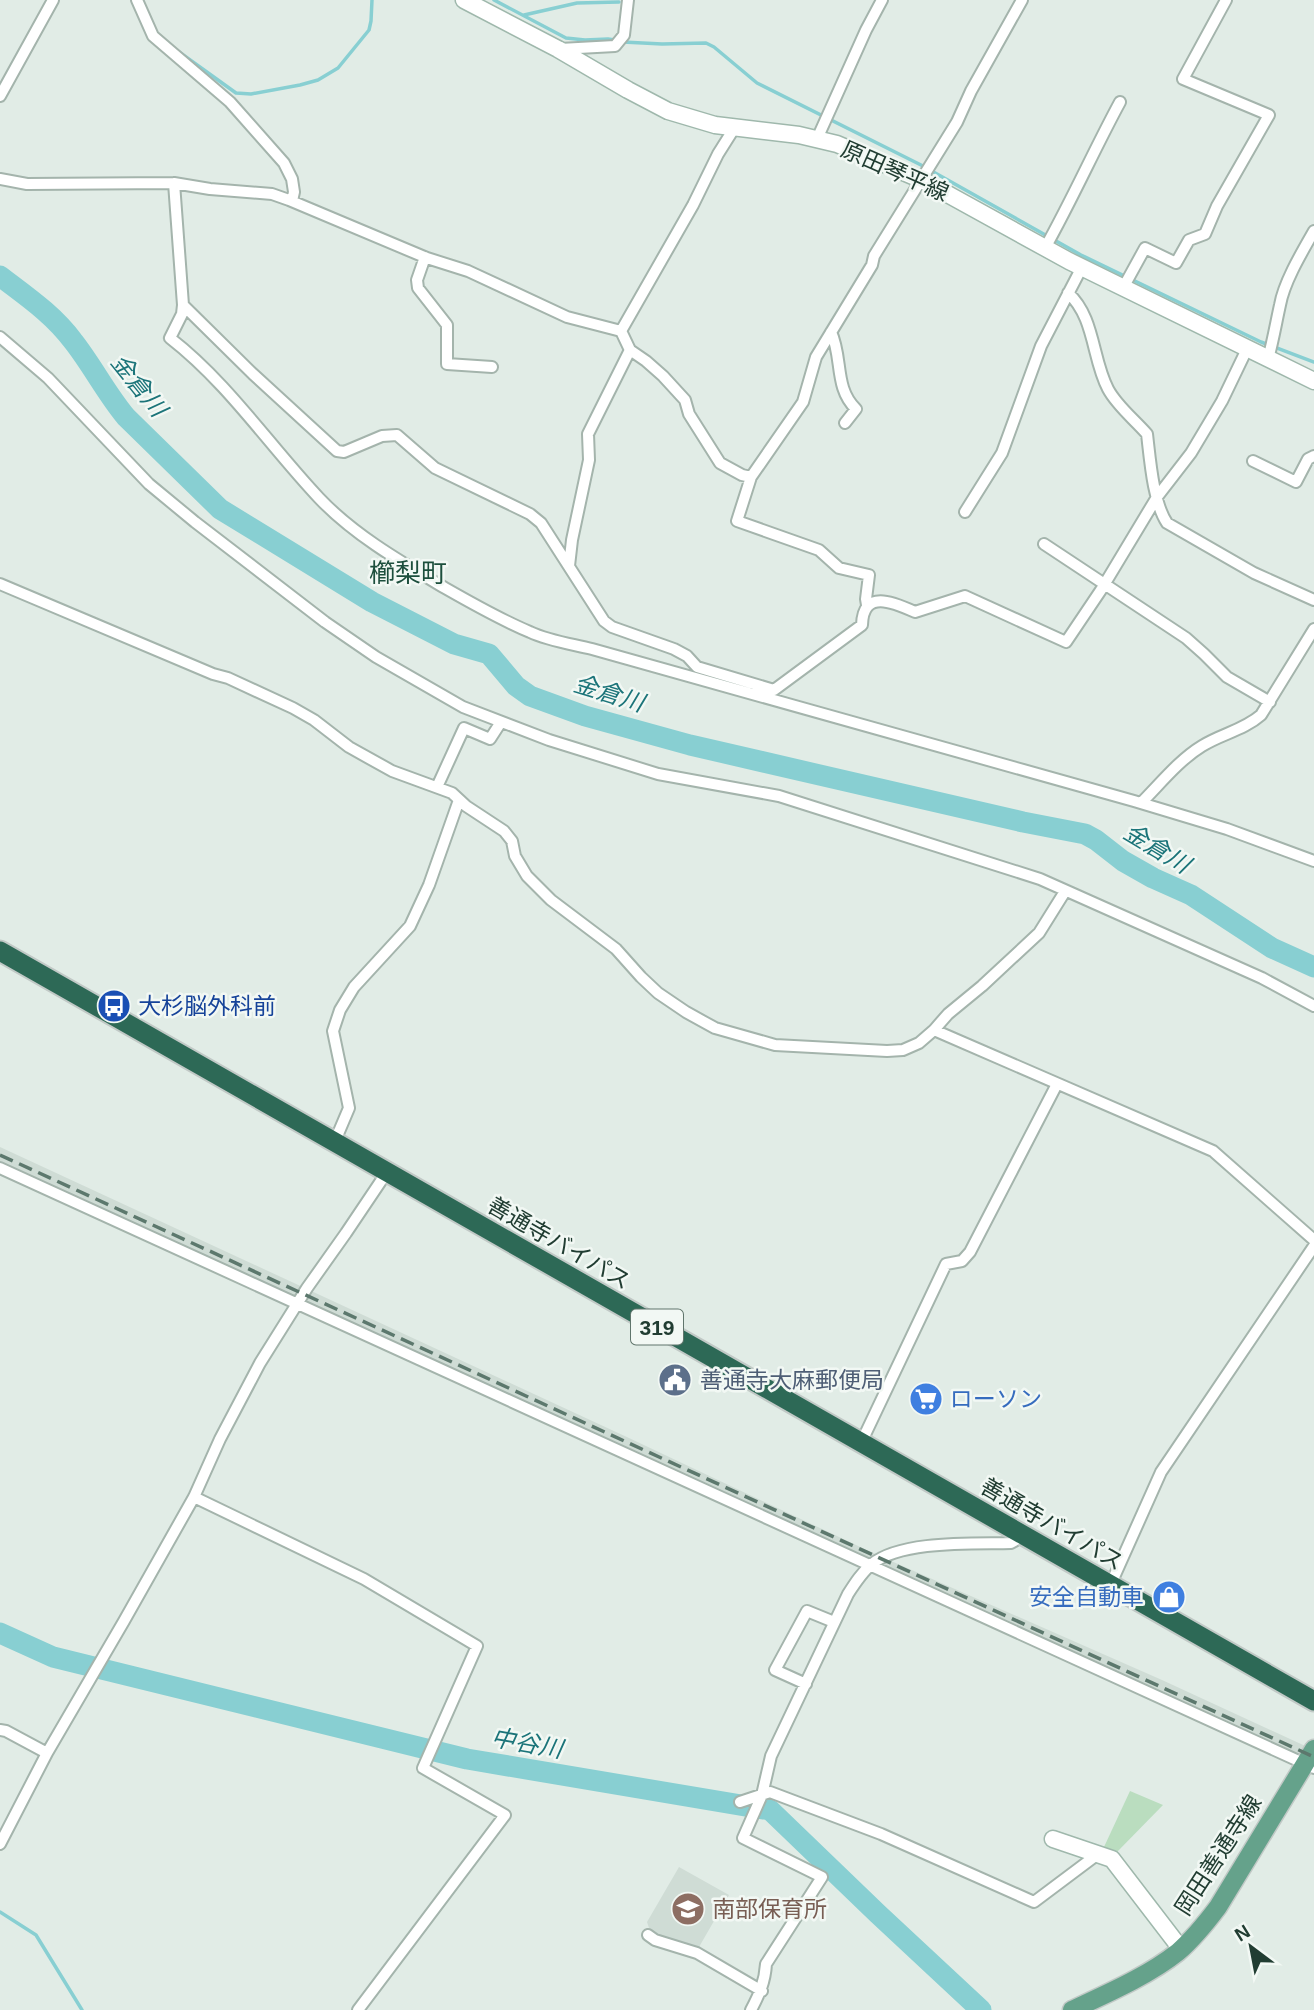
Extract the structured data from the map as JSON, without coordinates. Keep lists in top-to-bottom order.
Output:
{
  "streets": {
    "highway": ["善通寺バイパス", "319"],
    "main road": ["原田琴平線", "岡田善通寺線"]
  },
  "districts": ["櫛梨町"],
  "water": ["金倉川", "中谷川"],
  "places": {
    "bus stop": ["大杉脳外科前"],
    "public building": ["善通寺大麻郵便局"],
    "supermarket": ["ローソン"],
    "shop": ["安全自動車"],
    "school or university": ["南部保育所"]
  },
  "north": "top left"
}
